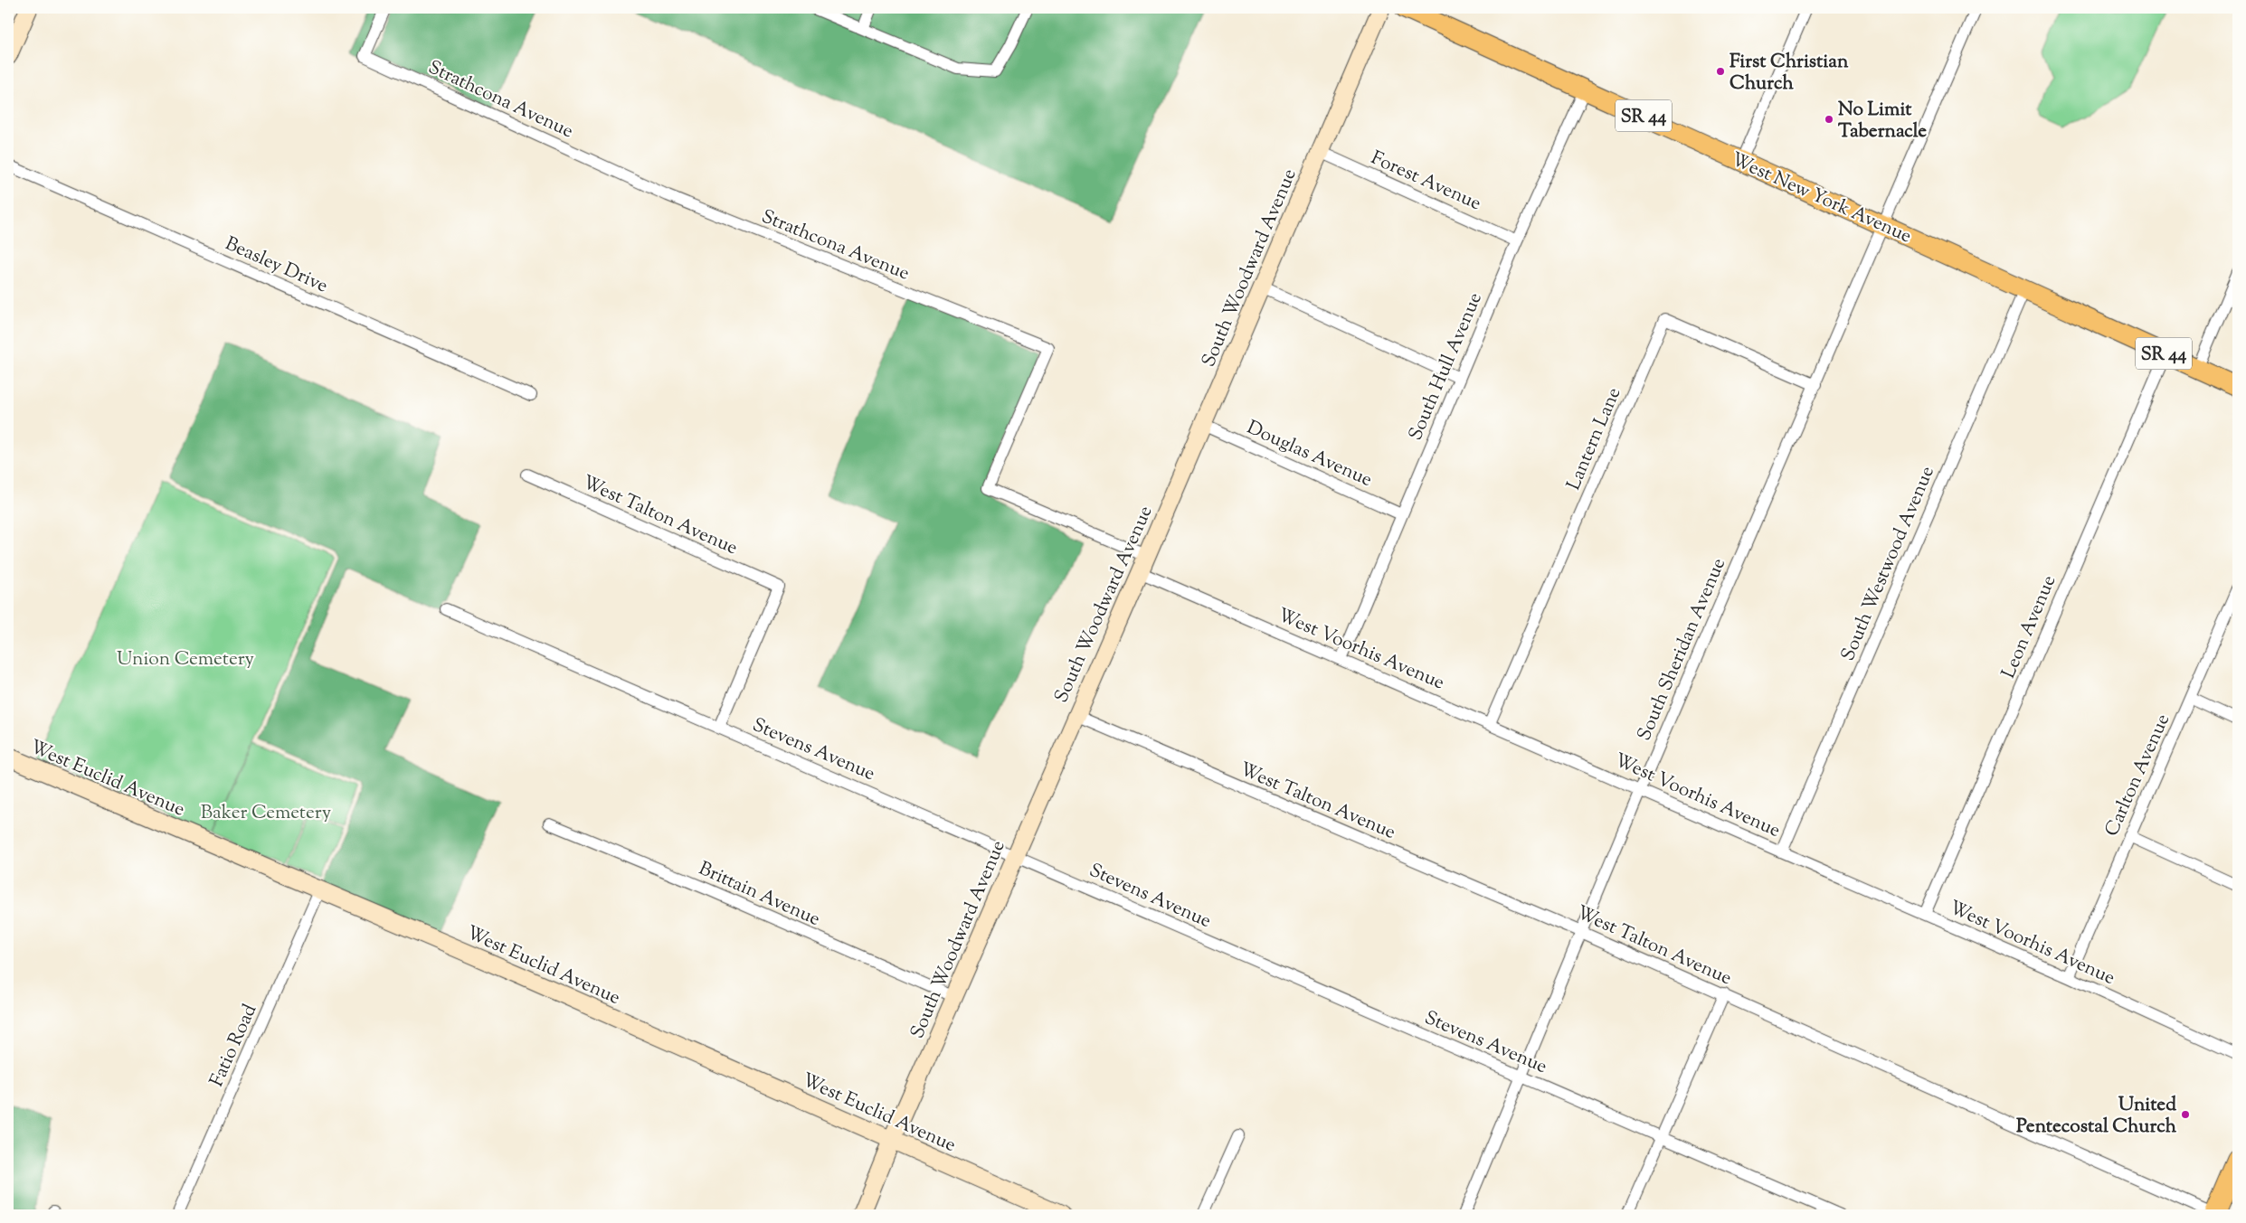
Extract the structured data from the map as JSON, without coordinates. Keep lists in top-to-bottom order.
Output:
{
  "streets": {
    "main road": ["SR 44", "West New York Avenue"],
    "street": [
      "Strathcona Avenue",
      "Forest Avenue",
      "Beasley Drive",
      "South Woodward Avenue",
      "South Hull Avenue",
      "Lantern Lane",
      "Douglas Avenue",
      "West Talton Avenue",
      "South Westwood Avenue",
      "Leon Avenue",
      "West Voorhis Avenue",
      "South Sheridan Avenue",
      "Stevens Avenue",
      "Carlton Avenue",
      "West Euclid Avenue",
      "Brittain Avenue",
      "Fatio Road"
    ]
  },
  "crossings": [
    ["Strathcona Avenue", "South Woodward Avenue"],
    ["Forest Avenue", "South Woodward Avenue"],
    ["Forest Avenue", "South Hull Avenue"],
    ["West New York Avenue", "South Hull Avenue"],
    ["West New York Avenue", "South Westwood Avenue"],
    ["West New York Avenue", "Leon Avenue"],
    ["West New York Avenue", "South Sheridan Avenue"],
    ["South Woodward Avenue", "Douglas Avenue"],
    ["South Woodward Avenue", "West Talton Avenue"],
    ["South Woodward Avenue", "West Voorhis Avenue"],
    ["South Woodward Avenue", "Stevens Avenue"],
    ["South Woodward Avenue", "West Euclid Avenue"],
    ["South Woodward Avenue", "Brittain Avenue"],
    ["South Hull Avenue", "Douglas Avenue"],
    ["South Hull Avenue", "West Voorhis Avenue"],
    ["Lantern Lane", "West Voorhis Avenue"],
    ["Lantern Lane", "South Sheridan Avenue"],
    ["West Talton Avenue", "South Sheridan Avenue"],
    ["West Talton Avenue", "Stevens Avenue"],
    ["South Westwood Avenue", "West Voorhis Avenue"],
    ["Leon Avenue", "West Voorhis Avenue"],
    ["West Voorhis Avenue", "South Sheridan Avenue"],
    ["West Voorhis Avenue", "Carlton Avenue"],
    ["South Sheridan Avenue", "Stevens Avenue"],
    ["West Euclid Avenue", "Fatio Road"]
  ],
  "parks": ["Union Cemetery", "Baker Cemetery"],
  "places": ["First Christian Church", "No Limit Tabernacle", "United Pentecostal Church"]
}
